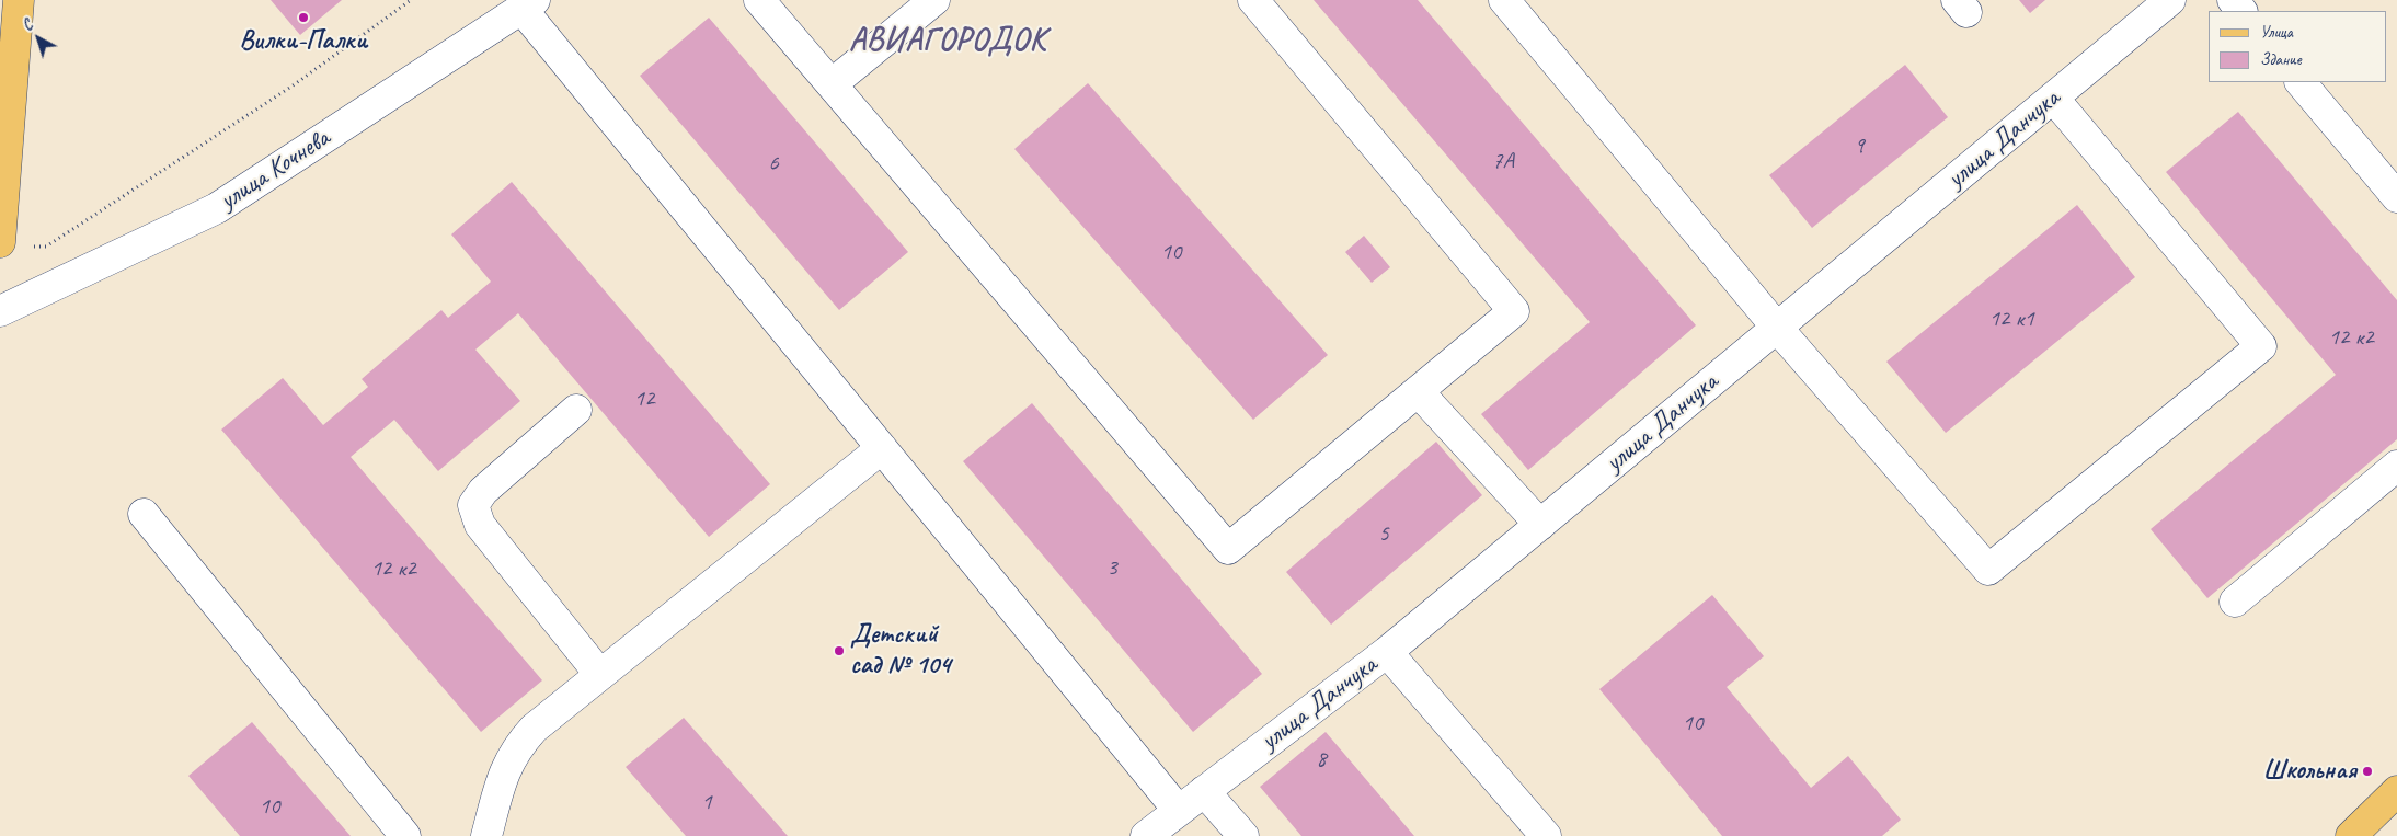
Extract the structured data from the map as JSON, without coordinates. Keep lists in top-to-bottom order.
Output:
{
  "streets": {
    "street": ["улица Данчука", "улица Кочнева"]
  },
  "districts": ["АВИАГОРОДОК"],
  "places": ["Вилки-Палки", "Детский сад № 104", "Школьная"],
  "house_numbers": [
    "9",
    "7А",
    "6",
    "10",
    "12 к1",
    "12 к2",
    "12",
    "5",
    "3",
    "12 к2",
    "10",
    "8",
    "1",
    "10"
  ],
  "legend": ["Улица", "Здание"],
  "north": "top left"
}
